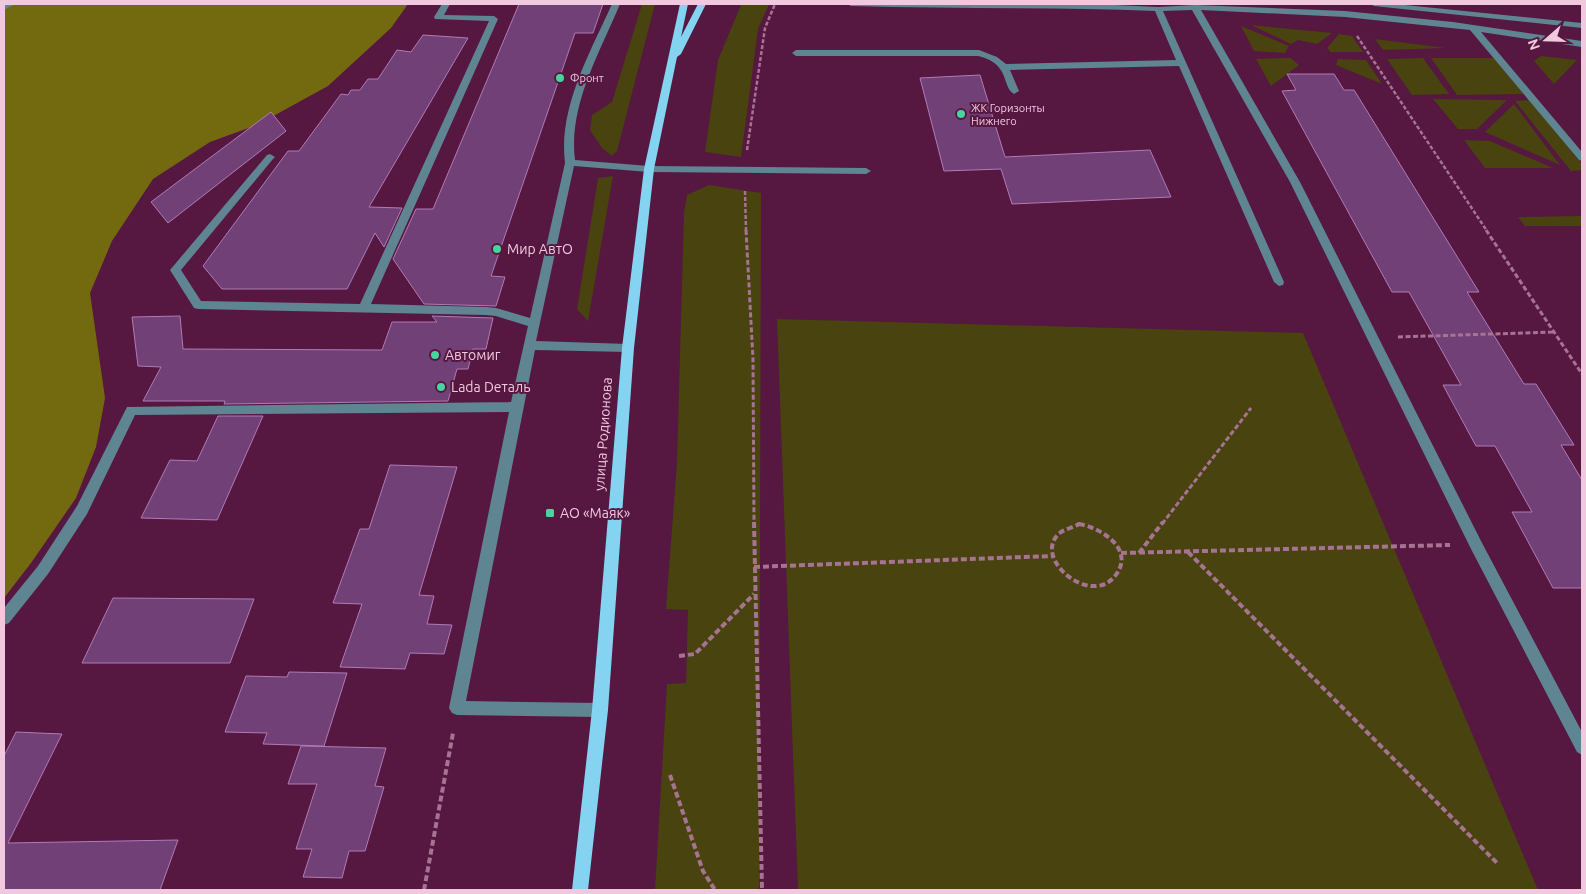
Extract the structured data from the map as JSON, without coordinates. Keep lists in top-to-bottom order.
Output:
{
  "streets": {
    "main road": ["улица Родионова"]
  },
  "places": {
    "other": [
      "Фронт",
      "ЖК Горизонты Нижнего",
      "Мир АвтО",
      "Автомиг",
      "Lada Dеталь"
    ],
    "transit": ["АО «Маяк»"]
  },
  "north": "left"
}
